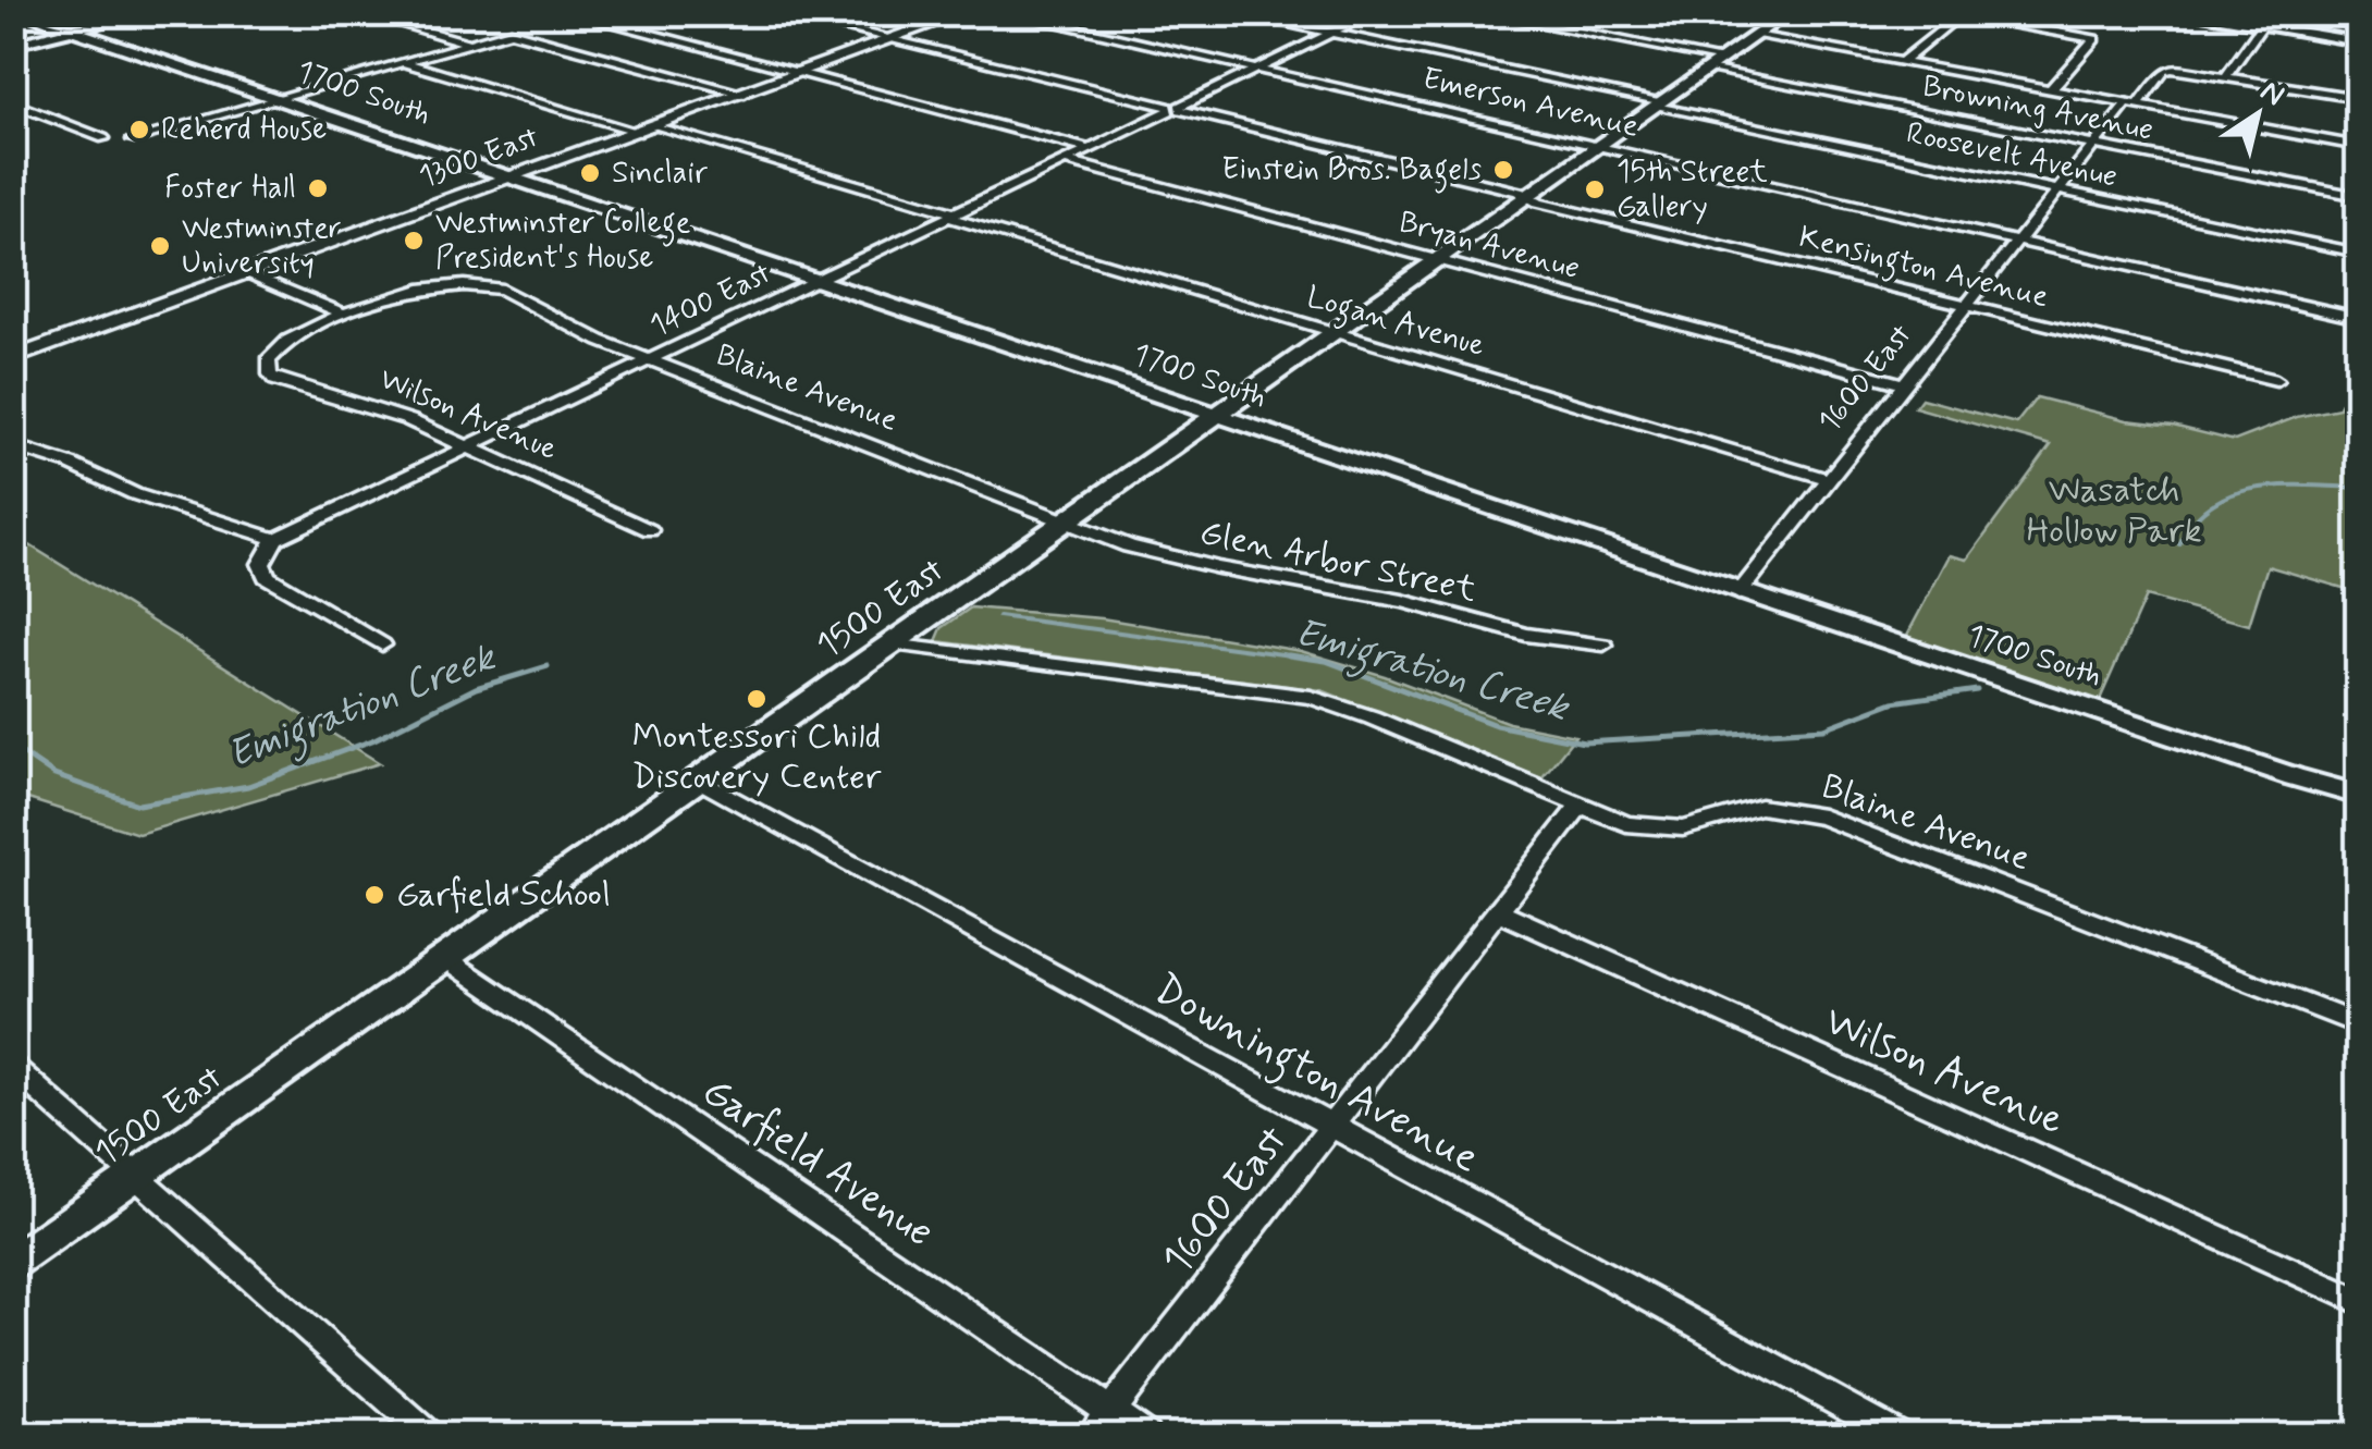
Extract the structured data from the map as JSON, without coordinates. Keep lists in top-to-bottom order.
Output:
{
  "streets": {
    "main road": ["1300 East"],
    "street": [
      "1700 South",
      "Emerson Avenue",
      "Browning Avenue",
      "Roosevelt Avenue",
      "Bryan Avenue",
      "Kensington Avenue",
      "1400 East",
      "Logan Avenue",
      "1600 East",
      "Blaine Avenue",
      "Wilson Avenue",
      "Glen Arbor Street",
      "1500 East",
      "Downington Avenue",
      "Garfield Avenue"
    ]
  },
  "crossings": [
    ["1700 South", "1300 East"],
    ["1700 South", "1400 East"],
    ["1700 South", "1600 East"],
    ["1700 South", "1500 East"],
    ["Emerson Avenue", "1400 East"],
    ["Emerson Avenue", "1600 East"],
    ["Emerson Avenue", "1500 East"],
    ["Browning Avenue", "1600 East"],
    ["Browning Avenue", "1500 East"],
    ["Roosevelt Avenue", "1400 East"],
    ["Roosevelt Avenue", "1600 East"],
    ["Roosevelt Avenue", "1500 East"],
    ["1300 East", "Kensington Avenue"],
    ["1300 East", "Logan Avenue"],
    ["Bryan Avenue", "1400 East"],
    ["Bryan Avenue", "1600 East"],
    ["Bryan Avenue", "1500 East"],
    ["Kensington Avenue", "1400 East"],
    ["Kensington Avenue", "1600 East"],
    ["Kensington Avenue", "1500 East"],
    ["1400 East", "Logan Avenue"],
    ["1400 East", "Blaine Avenue"],
    ["1400 East", "Wilson Avenue"],
    ["Logan Avenue", "1600 East"],
    ["Logan Avenue", "1500 East"],
    ["1600 East", "Blaine Avenue"],
    ["1600 East", "Wilson Avenue"],
    ["1600 East", "Downington Avenue"],
    ["1600 East", "Garfield Avenue"],
    ["Blaine Avenue", "Wilson Avenue"],
    ["Blaine Avenue", "Glen Arbor Street"],
    ["Blaine Avenue", "1500 East"],
    ["Glen Arbor Street", "1500 East"],
    ["1500 East", "Downington Avenue"],
    ["1500 East", "Garfield Avenue"]
  ],
  "water": ["Emigration Creek"],
  "parks": ["Wasatch Hollow Park"],
  "places": [
    "Reherd House",
    "Einstein Bros. Bagels",
    "Sinclair",
    "Foster Hall",
    "15th Street Gallery",
    "Westminster College President's House",
    "Westminster University",
    "Montessori Child Discovery Center",
    "Garfield School"
  ],
  "north": "top right"
}
